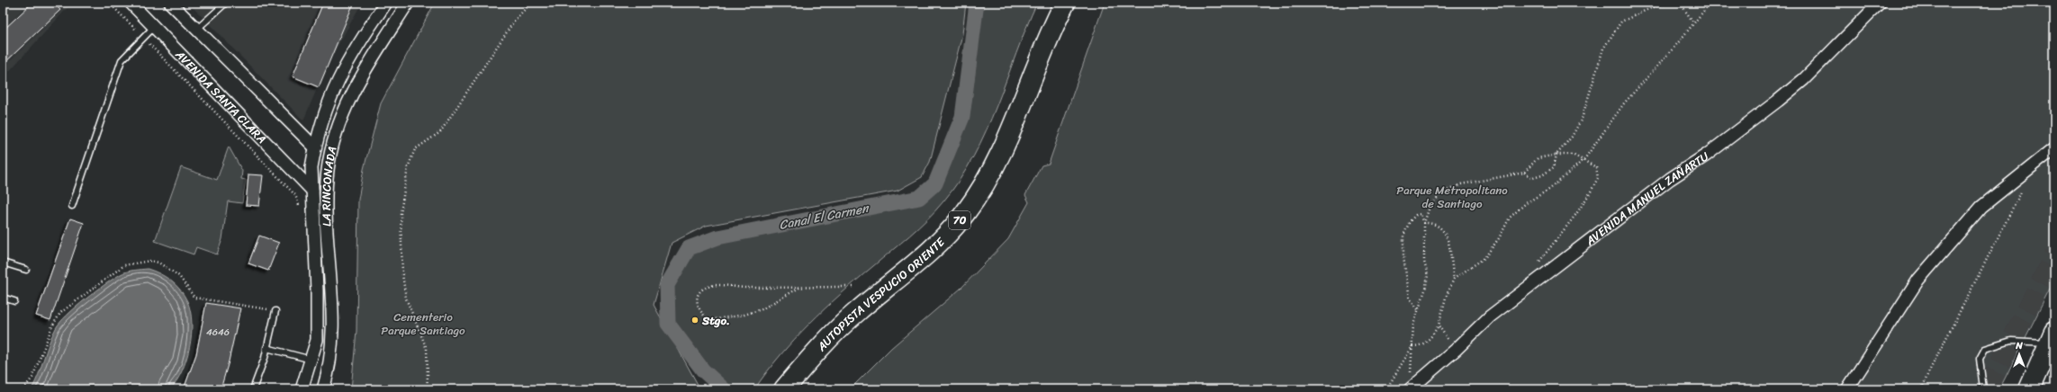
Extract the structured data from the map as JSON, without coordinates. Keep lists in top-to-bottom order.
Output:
{
  "streets": {
    "highway": ["70", "AUTOPISTA VESPUCIO ORIENTE"],
    "street": ["AVENIDA SANTA CLARA", "LA RINCONADA", "AVENIDA MANUEL ZAÑARTU"]
  },
  "crossings": [
    ["AVENIDA SANTA CLARA", "LA RINCONADA"]
  ],
  "water": ["Canal El Carmen"],
  "parks": ["Parque Metropolitano de Santiago", "Cementerio Parque Santiago"],
  "places": ["Stgo."],
  "house_numbers": ["4646"],
  "north": "top"
}
